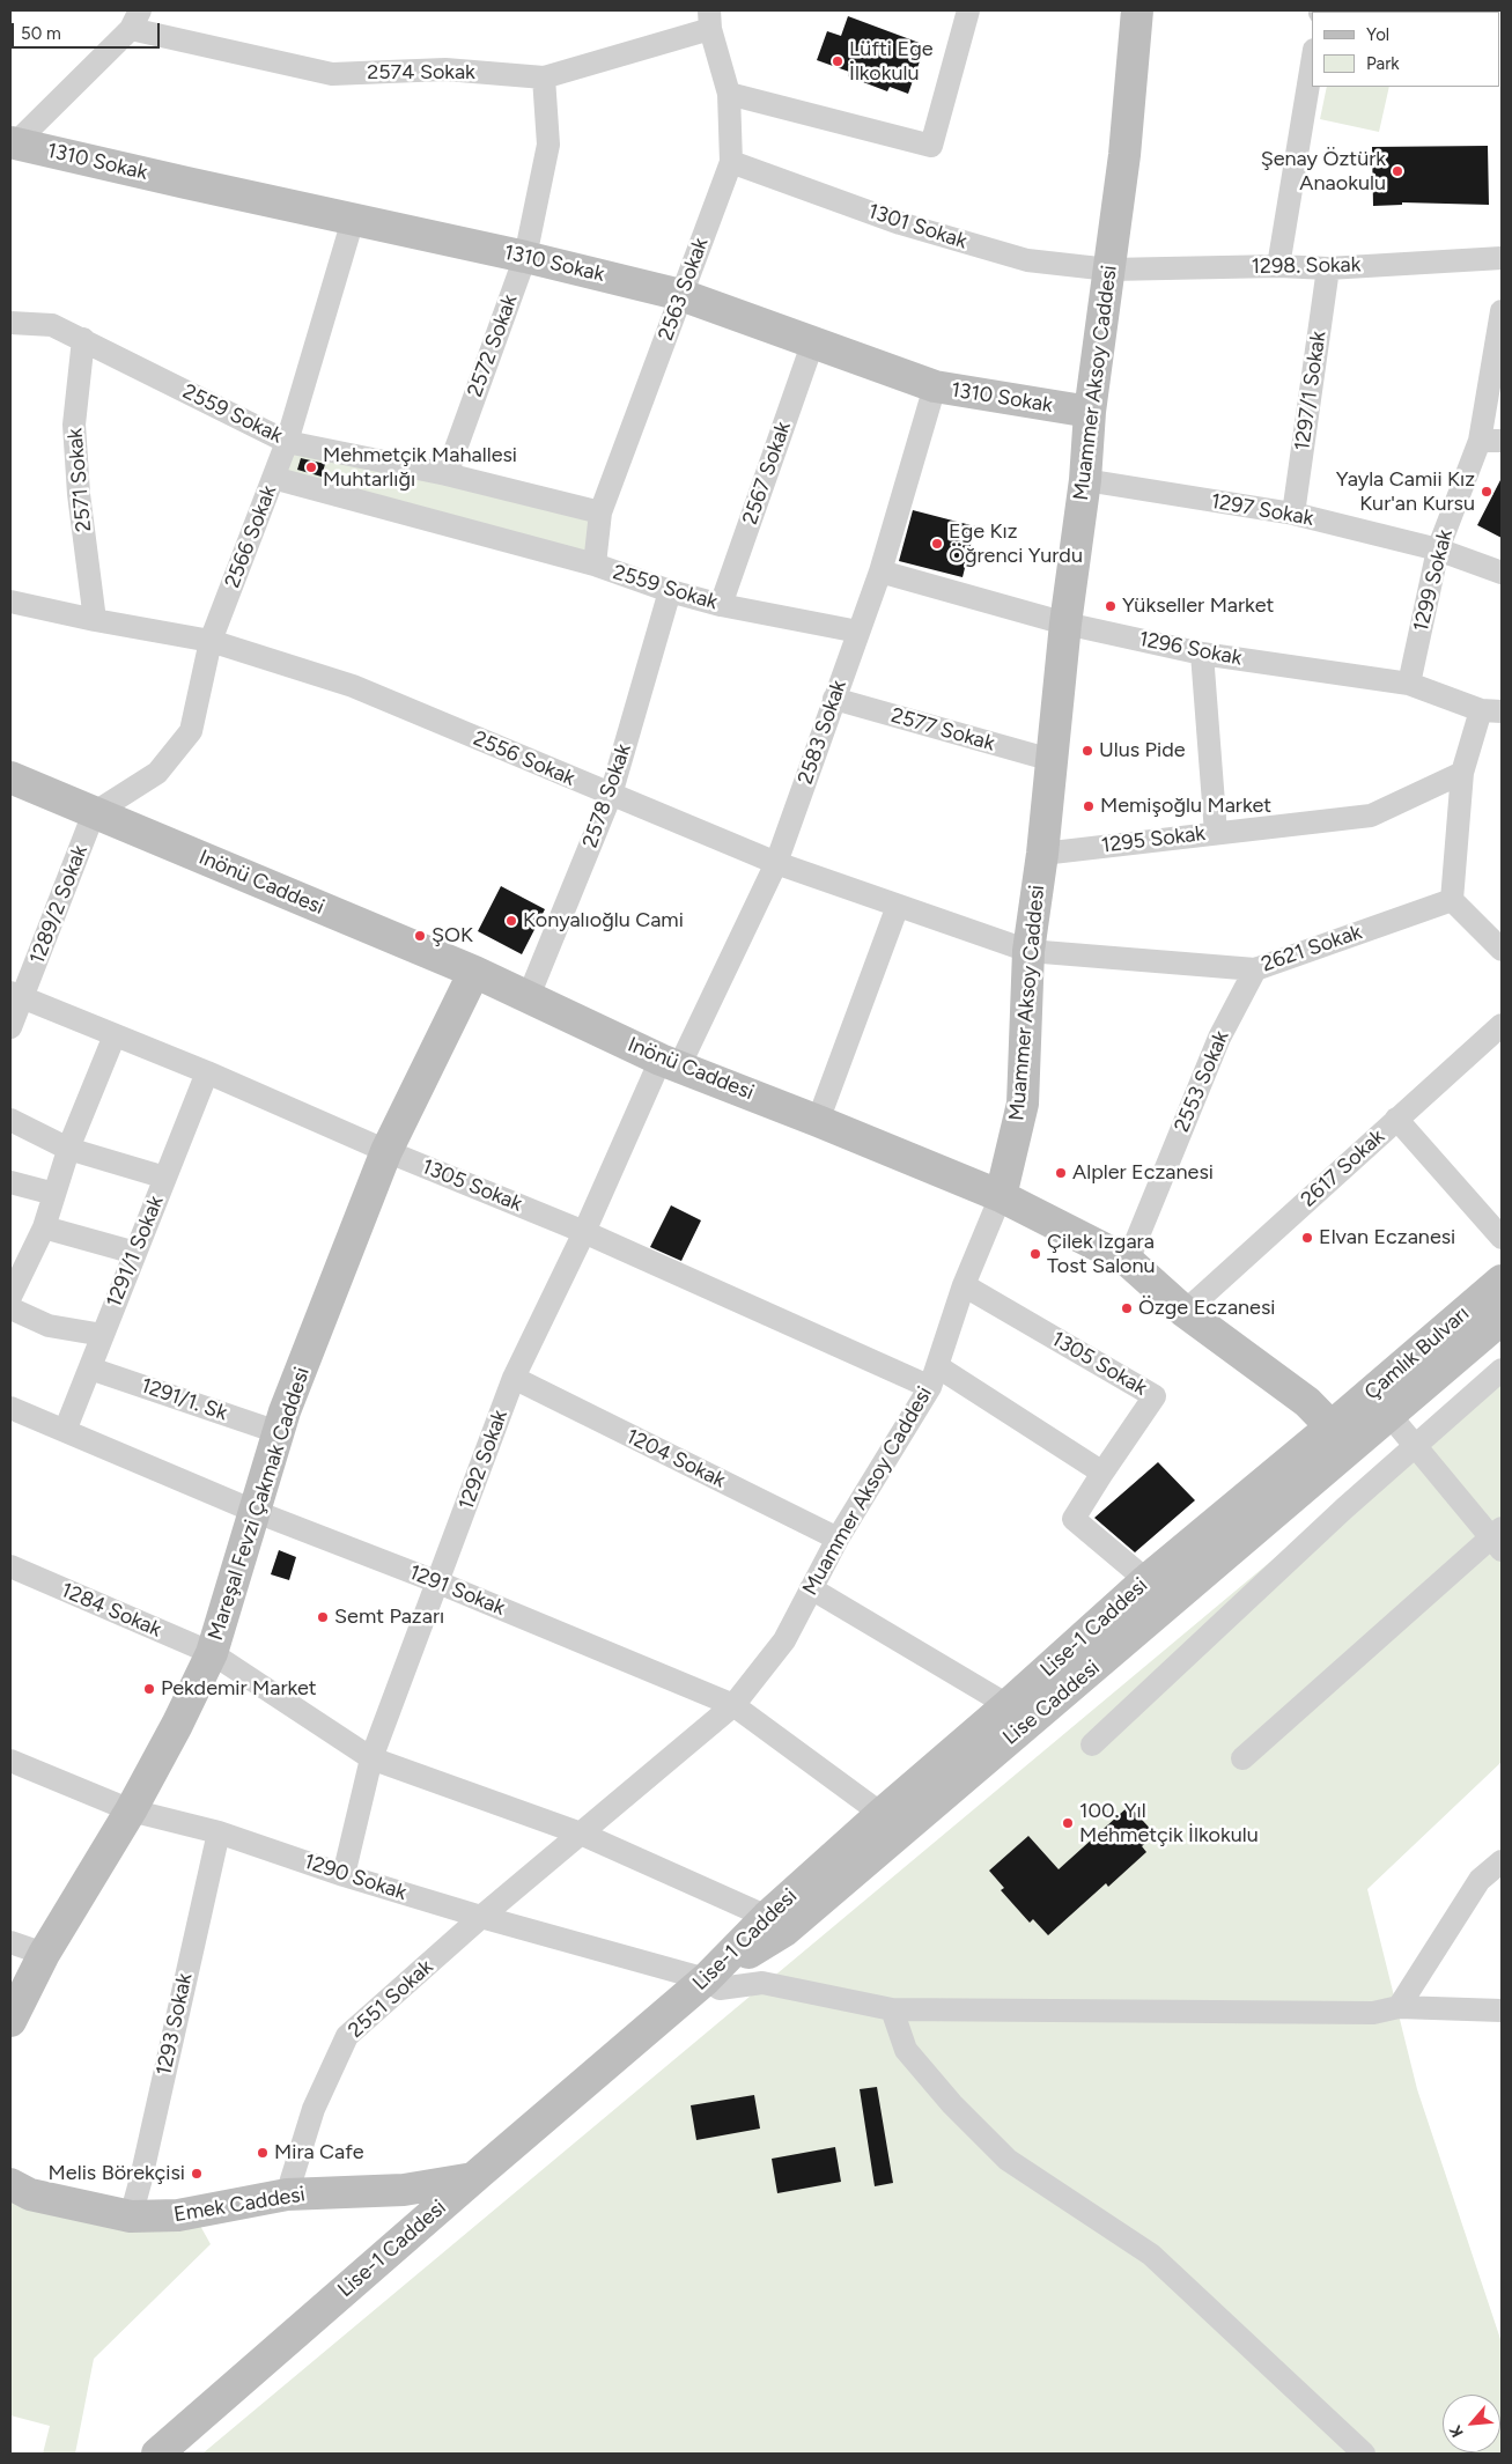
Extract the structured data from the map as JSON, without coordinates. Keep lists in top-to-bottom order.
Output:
{
  "streets": {
    "street": [
      "2574 Sokak",
      "1310 Sokak",
      "1301 Sokak",
      "1298. Sokak",
      "2563 Sokak",
      "2572 Sokak",
      "Muammer Aksoy Caddesi",
      "1297/1 Sokak",
      "2559 Sokak",
      "2567 Sokak",
      "2571 Sokak",
      "1297 Sokak",
      "2566 Sokak",
      "1299 Sokak",
      "1296 Sokak",
      "2577 Sokak",
      "2583 Sokak",
      "2556 Sokak",
      "2578 Sokak",
      "1295 Sokak",
      "Inönü Caddesi",
      "1289/2 Sokak",
      "2621 Sokak",
      "2553 Sokak",
      "2617 Sokak",
      "1305 Sokak",
      "1291/1 Sokak",
      "Çamlık Bulvarı",
      "1291/1. Sk",
      "1204 Sokak",
      "1292 Sokak",
      "Mareşal Fevzi Çakmak Caddesi",
      "1291 Sokak",
      "1284 Sokak",
      "Lise-1 Caddesi",
      "Lise Caddesi",
      "1290 Sokak",
      "2551 Sokak",
      "1293 Sokak",
      "Emek Caddesi"
    ]
  },
  "crossings": [
    ["2574 Sokak", "2563 Sokak"],
    ["2574 Sokak", "2572 Sokak"],
    ["1310 Sokak", "2563 Sokak"],
    ["1310 Sokak", "2572 Sokak"],
    ["1310 Sokak", "Muammer Aksoy Caddesi"],
    ["1310 Sokak", "2567 Sokak"],
    ["1310 Sokak", "2566 Sokak"],
    ["1310 Sokak", "2583 Sokak"],
    ["1301 Sokak", "1298. Sokak"],
    ["1301 Sokak", "2563 Sokak"],
    ["1301 Sokak", "Muammer Aksoy Caddesi"],
    ["1298. Sokak", "Muammer Aksoy Caddesi"],
    ["1298. Sokak", "1297/1 Sokak"],
    ["2563 Sokak", "2559 Sokak"],
    ["2572 Sokak", "2559 Sokak"],
    ["Muammer Aksoy Caddesi", "1297 Sokak"],
    ["Muammer Aksoy Caddesi", "1296 Sokak"],
    ["Muammer Aksoy Caddesi", "2577 Sokak"],
    ["Muammer Aksoy Caddesi", "2556 Sokak"],
    ["Muammer Aksoy Caddesi", "1295 Sokak"],
    ["Muammer Aksoy Caddesi", "Inönü Caddesi"],
    ["Muammer Aksoy Caddesi", "2621 Sokak"],
    ["Muammer Aksoy Caddesi", "1305 Sokak"],
    ["Muammer Aksoy Caddesi", "1204 Sokak"],
    ["Muammer Aksoy Caddesi", "1291 Sokak"],
    ["Muammer Aksoy Caddesi", "1284 Sokak"],
    ["Muammer Aksoy Caddesi", "1290 Sokak"],
    ["Muammer Aksoy Caddesi", "2551 Sokak"],
    ["1297/1 Sokak", "1297 Sokak"],
    ["2559 Sokak", "2567 Sokak"],
    ["2559 Sokak", "2571 Sokak"],
    ["2559 Sokak", "2566 Sokak"],
    ["2559 Sokak", "2583 Sokak"],
    ["2559 Sokak", "2578 Sokak"],
    ["2571 Sokak", "2556 Sokak"],
    ["1297 Sokak", "1299 Sokak"],
    ["2566 Sokak", "2556 Sokak"],
    ["2566 Sokak", "Inönü Caddesi"],
    ["2566 Sokak", "1289/2 Sokak"],
    ["1299 Sokak", "1296 Sokak"],
    ["1296 Sokak", "2583 Sokak"],
    ["2577 Sokak", "2583 Sokak"],
    ["2583 Sokak", "2556 Sokak"],
    ["2583 Sokak", "Inönü Caddesi"],
    ["2583 Sokak", "1292 Sokak"],
    ["2556 Sokak", "2578 Sokak"],
    ["2556 Sokak", "2621 Sokak"],
    ["2578 Sokak", "Inönü Caddesi"],
    ["Inönü Caddesi", "1289/2 Sokak"],
    ["Inönü Caddesi", "2553 Sokak"],
    ["Inönü Caddesi", "2617 Sokak"],
    ["Inönü Caddesi", "Çamlık Bulvarı"],
    ["Inönü Caddesi", "1292 Sokak"],
    ["Inönü Caddesi", "Mareşal Fevzi Çakmak Caddesi"],
    ["Inönü Caddesi", "Lise-1 Caddesi"],
    ["Inönü Caddesi", "Lise Caddesi"],
    ["1289/2 Sokak", "1305 Sokak"],
    ["2621 Sokak", "2553 Sokak"],
    ["1305 Sokak", "1291/1 Sokak"],
    ["1305 Sokak", "1292 Sokak"],
    ["1305 Sokak", "Mareşal Fevzi Çakmak Caddesi"],
    ["1305 Sokak", "Lise-1 Caddesi"],
    ["1291/1 Sokak", "1291/1. Sk"],
    ["1291/1 Sokak", "1291 Sokak"],
    ["Çamlık Bulvarı", "Lise-1 Caddesi"],
    ["Çamlık Bulvarı", "Lise Caddesi"],
    ["1291/1. Sk", "Mareşal Fevzi Çakmak Caddesi"],
    ["1204 Sokak", "1292 Sokak"],
    ["1292 Sokak", "1291 Sokak"],
    ["1292 Sokak", "1284 Sokak"],
    ["1292 Sokak", "1290 Sokak"],
    ["Mareşal Fevzi Çakmak Caddesi", "1291 Sokak"],
    ["Mareşal Fevzi Çakmak Caddesi", "1284 Sokak"],
    ["Mareşal Fevzi Çakmak Caddesi", "1290 Sokak"],
    ["1291 Sokak", "Lise-1 Caddesi"],
    ["1284 Sokak", "Lise-1 Caddesi"],
    ["Lise-1 Caddesi", "Lise Caddesi"],
    ["Lise-1 Caddesi", "1290 Sokak"],
    ["Lise-1 Caddesi", "Emek Caddesi"],
    ["Lise Caddesi", "1290 Sokak"],
    ["1290 Sokak", "2551 Sokak"],
    ["1290 Sokak", "1293 Sokak"],
    ["2551 Sokak", "Emek Caddesi"],
    ["1293 Sokak", "Emek Caddesi"]
  ],
  "places": [
    "Lüfti Ege İlkokulu",
    "Şenay Öztürk Anaokulu",
    "Mehmetçik Mahallesi Muhtarlığı",
    "Yayla Camii Kız Kur'an Kursu",
    "Ege Kız Öğrenci Yurdu",
    "Yükseller Market",
    "Ulus Pide",
    "Memişoğlu Market",
    "Konyalıoğlu Cami",
    "ŞOK",
    "Alpler Eczanesi",
    "Elvan Eczanesi",
    "Çilek Izgara Tost Salonu",
    "Özge Eczanesi",
    "Semt Pazarı",
    "Pekdemir Market",
    "100. Yıl Mehmetçik İlkokulu",
    "Mira Cafe",
    "Melis Börekçisi"
  ],
  "legend": ["Yol", "Park"],
  "scale_bar": "50 m",
  "north": "bottom left"
}
